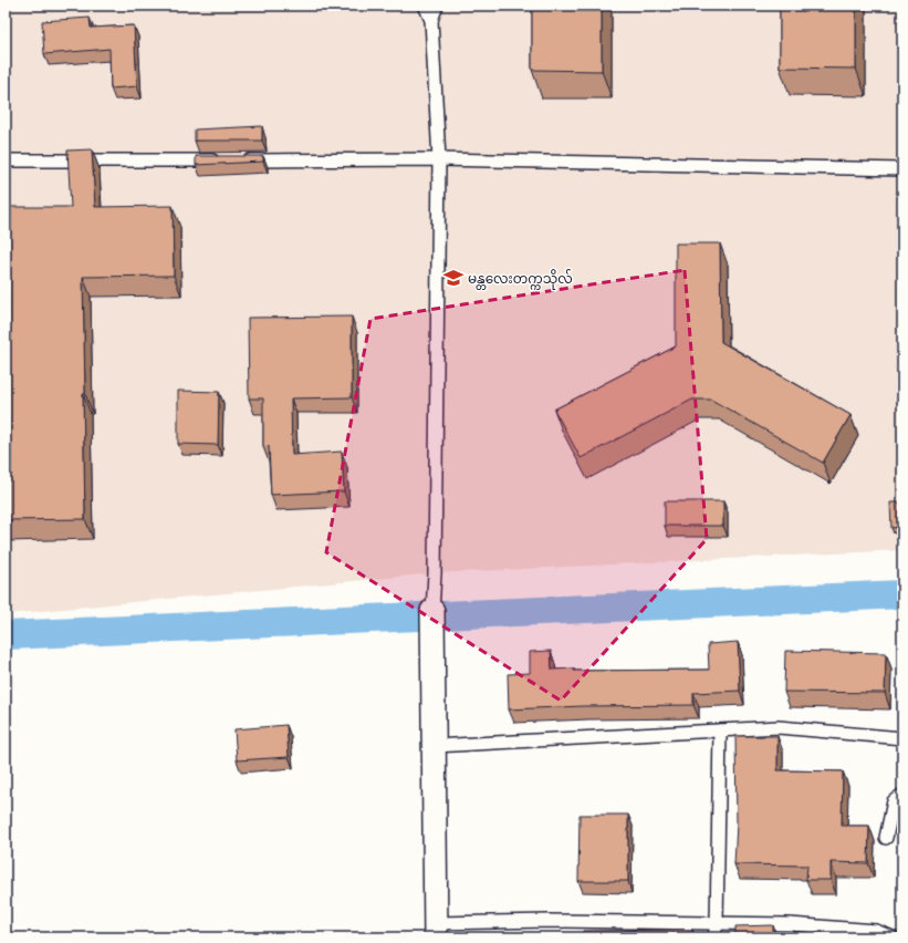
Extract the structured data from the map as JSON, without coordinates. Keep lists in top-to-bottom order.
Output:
{
  "places": {
    "school or university": ["မန္တလေးတက္ကသိုလ်"]
  }
}
